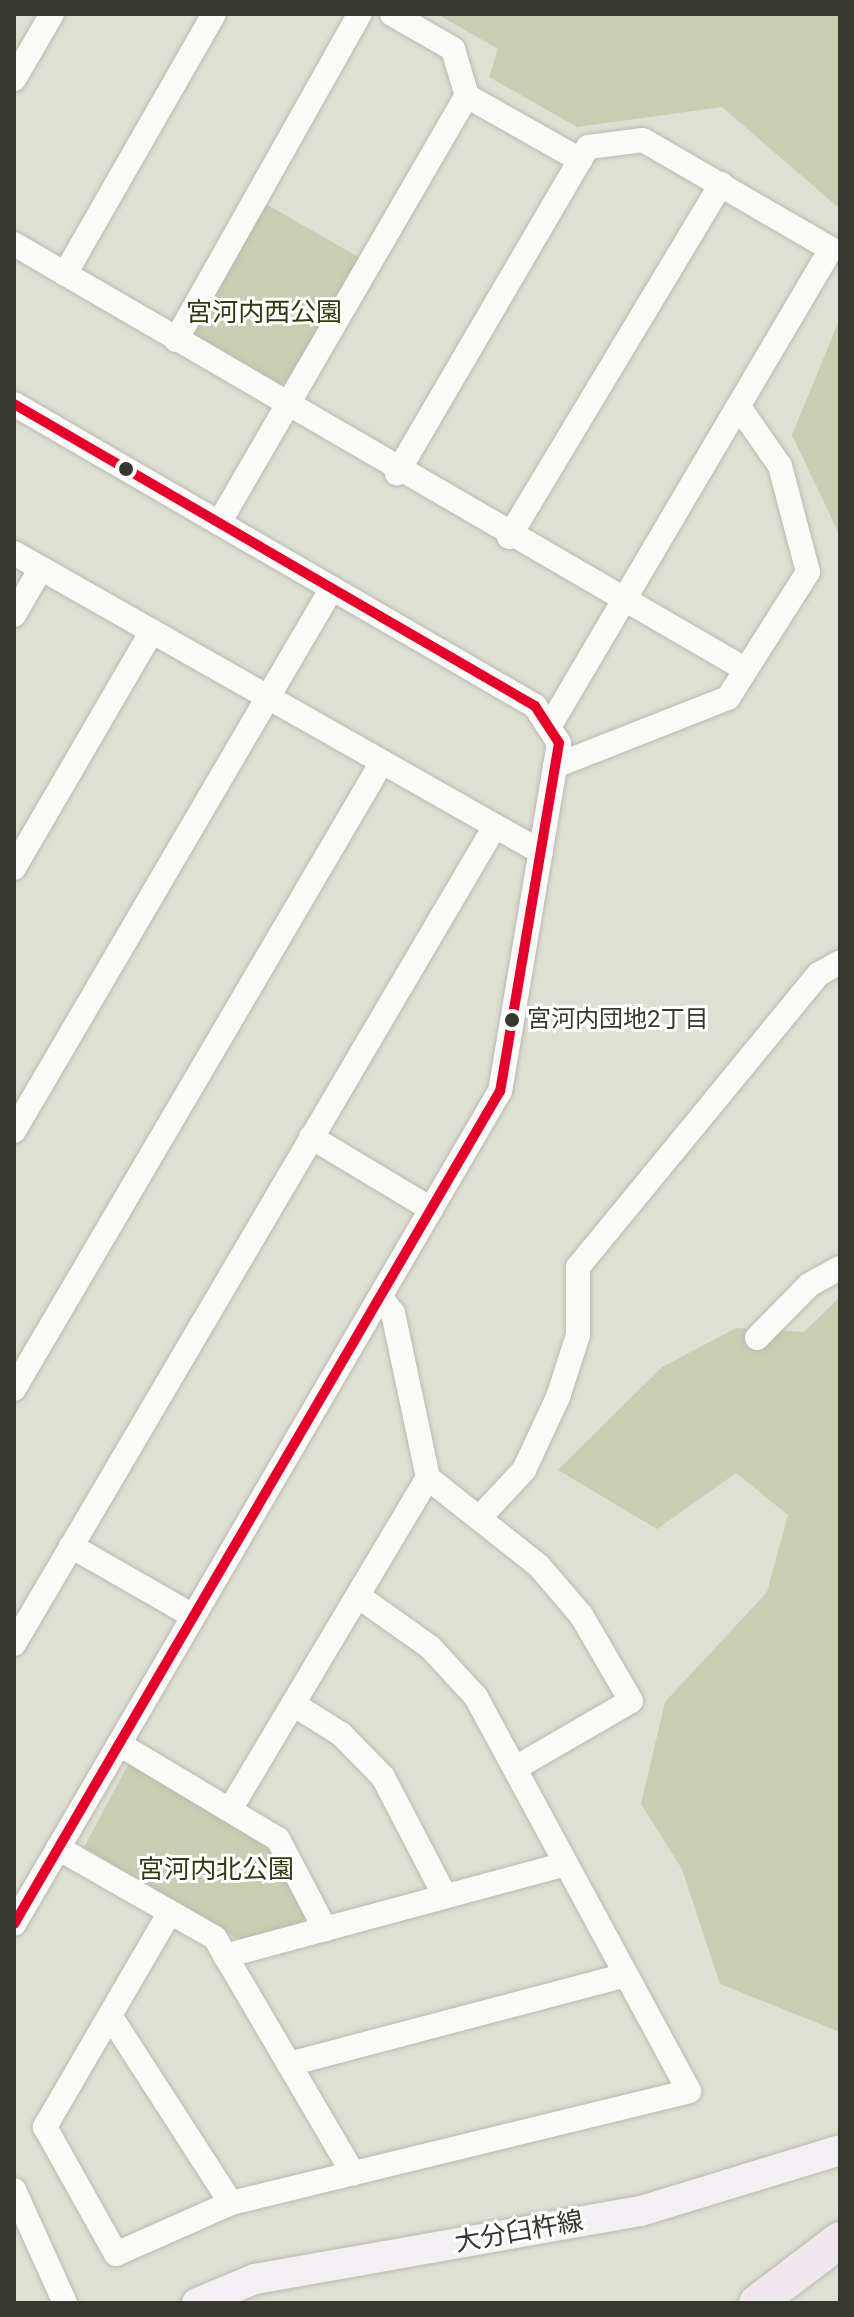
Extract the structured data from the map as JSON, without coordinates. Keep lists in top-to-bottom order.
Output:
{
  "streets": {
    "main road": ["大分臼杵線"]
  },
  "parks": ["宮河内西公園", "宮河内北公園"],
  "places": ["宮河内団地2丁目"]
}
